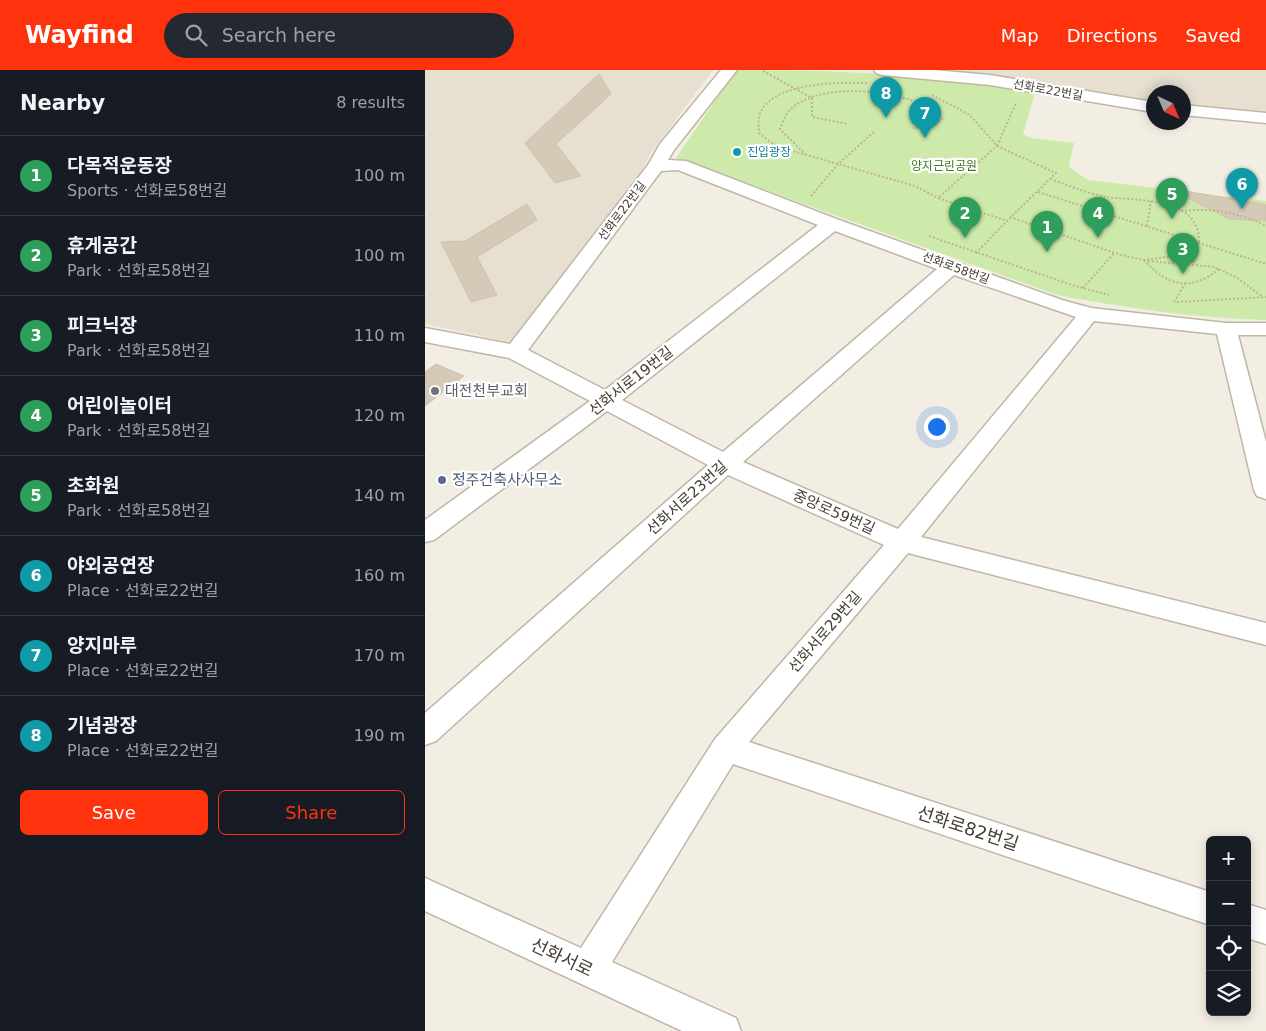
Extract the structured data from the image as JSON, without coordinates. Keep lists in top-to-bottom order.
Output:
{
  "streets": {
    "street": [
      "선화로22번길",
      "선화로58번길",
      "선화서로19번길",
      "선화서로23번길",
      "중앙로59번길",
      "선화서로29번길",
      "선화로82번길",
      "선화서로"
    ]
  },
  "crossings": [
    ["선화로22번길", "선화로58번길"],
    ["선화로22번길", "중앙로59번길"],
    ["선화로58번길", "선화서로19번길"],
    ["선화로58번길", "선화서로23번길"],
    ["선화로58번길", "선화서로29번길"],
    ["선화서로19번길", "중앙로59번길"],
    ["선화서로23번길", "중앙로59번길"],
    ["중앙로59번길", "선화서로29번길"],
    ["선화서로29번길", "선화로82번길"],
    ["선화서로29번길", "선화서로"]
  ],
  "parks": ["양지근린공원"],
  "places": ["진입광장", "대전천부교회", "정주건축사사무소"],
  "north": "bottom right",
  "page": {
    "header": "Wayfind",
    "search": "Search here",
    "nav": ["Map", "Directions", "Saved"],
    "heading": ["Nearby", "8 results"],
    "pins": [
      "8",
      "7",
      "6",
      "5",
      "2",
      "4",
      "1",
      "3"
    ],
    "list": [
      {
        "mark": "1",
        "name": "다목적운동장",
        "note": "Sports · 선화로58번길",
        "value": "100 m"
      },
      {
        "mark": "2",
        "name": "휴게공간",
        "note": "Park · 선화로58번길",
        "value": "100 m"
      },
      {
        "mark": "3",
        "name": "피크닉장",
        "note": "Park · 선화로58번길",
        "value": "110 m"
      },
      {
        "mark": "4",
        "name": "어린이놀이터",
        "note": "Park · 선화로58번길",
        "value": "120 m"
      },
      {
        "mark": "5",
        "name": "초화원",
        "note": "Park · 선화로58번길",
        "value": "140 m"
      },
      {
        "mark": "6",
        "name": "야외공연장",
        "note": "Place · 선화로22번길",
        "value": "160 m"
      },
      {
        "mark": "7",
        "name": "양지마루",
        "note": "Place · 선화로22번길",
        "value": "170 m"
      },
      {
        "mark": "8",
        "name": "기념광장",
        "note": "Place · 선화로22번길",
        "value": "190 m"
      }
    ],
    "buttons": ["Save", "Share"],
    "map_buttons": ["+", "−"]
  }
}
